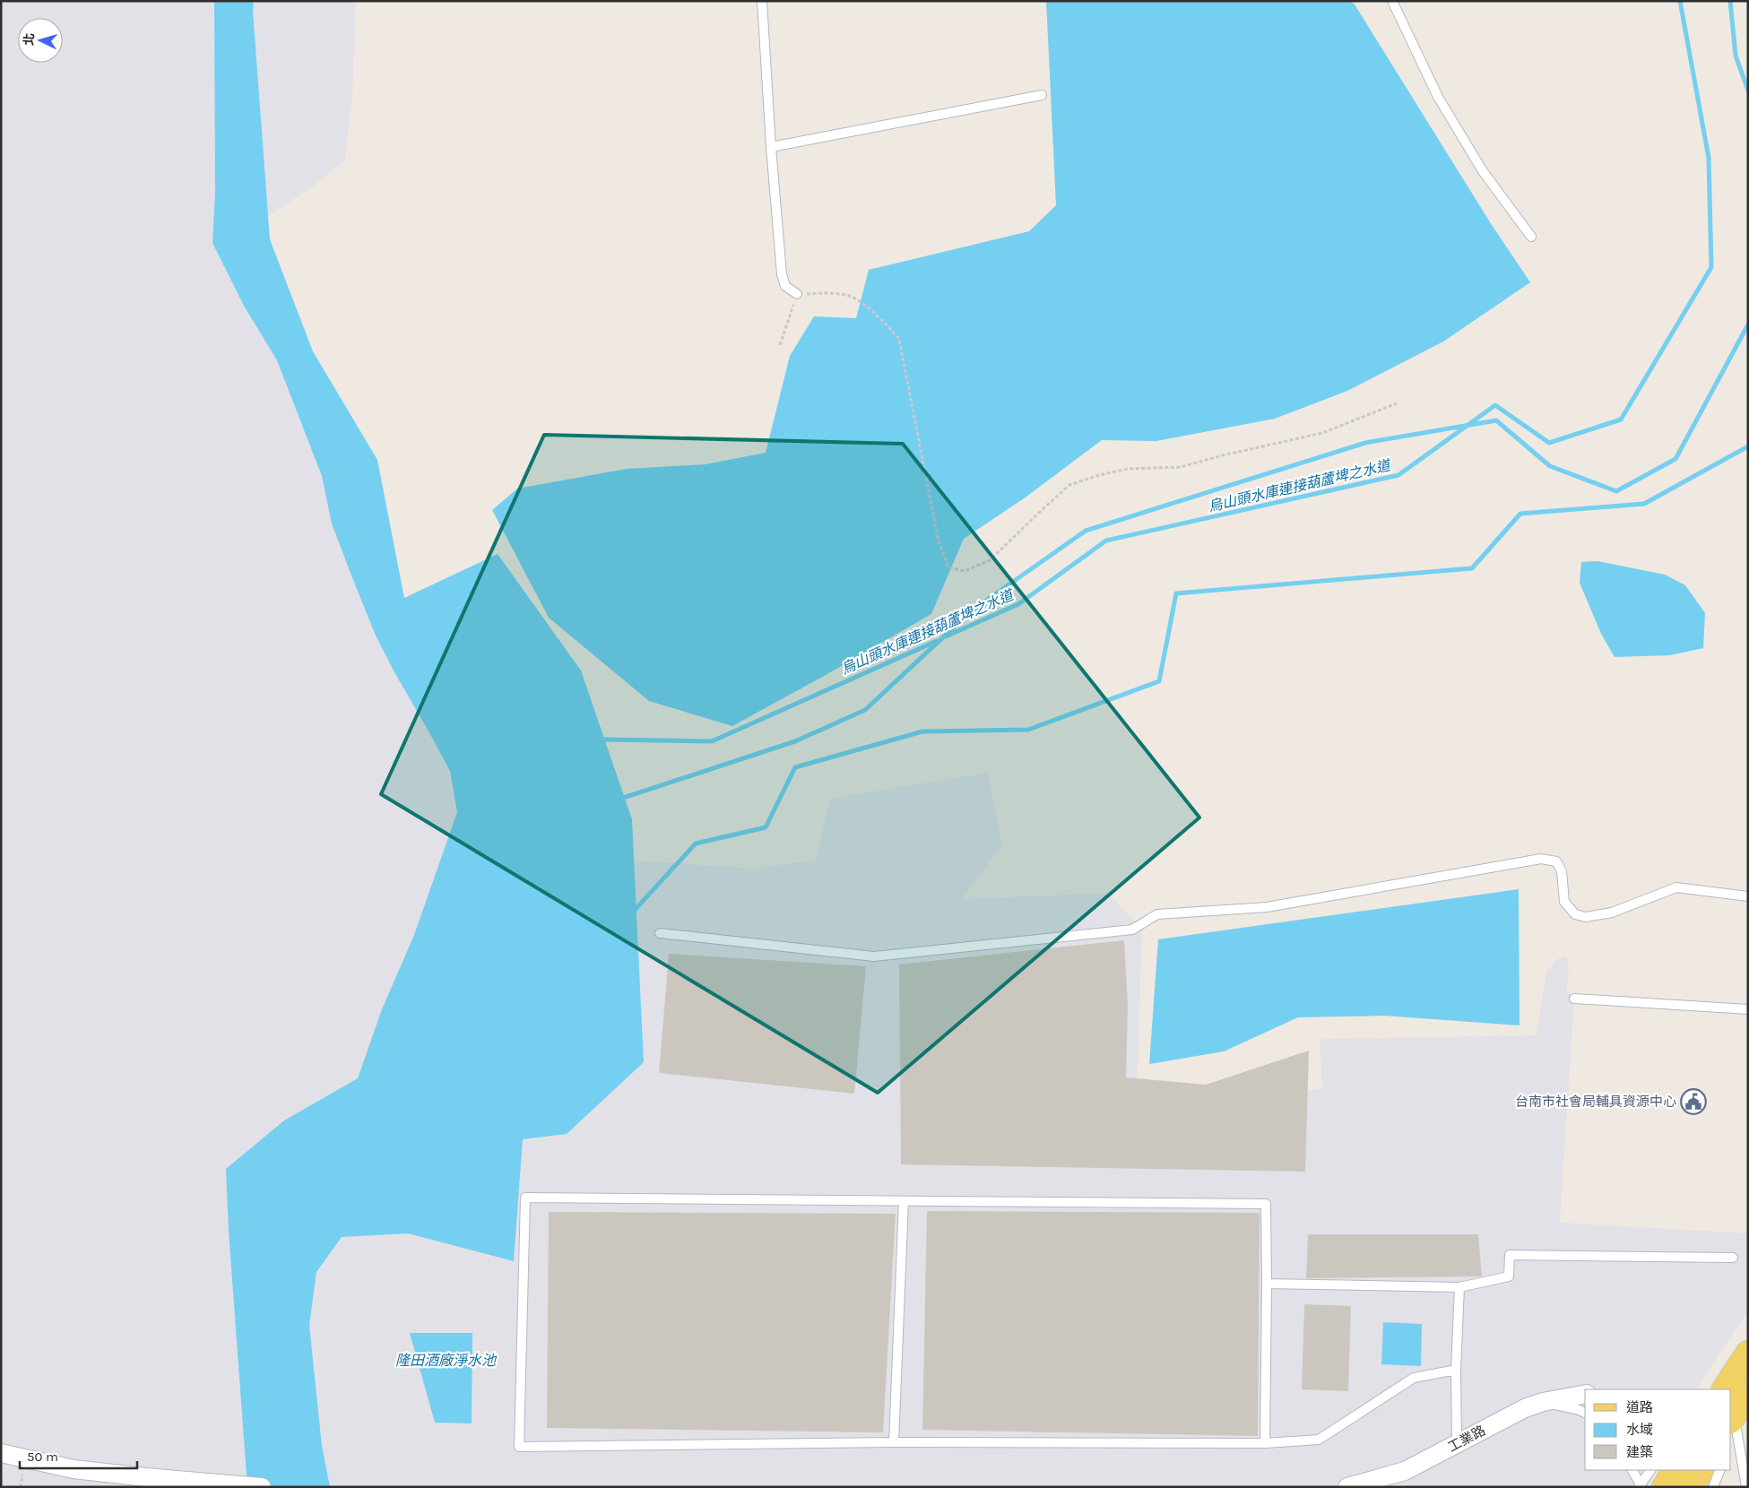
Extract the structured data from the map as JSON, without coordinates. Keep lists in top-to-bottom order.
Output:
{
  "streets": {
    "street": ["工業路"]
  },
  "water": ["烏山頭水庫連接葫蘆埤之水道", "隆田酒廠淨水池"],
  "places": {
    "public building": ["台南市社會局輔具資源中心"]
  },
  "legend": ["道路", "水域", "建築"],
  "scale_bar": "50 m",
  "north": "left"
}
